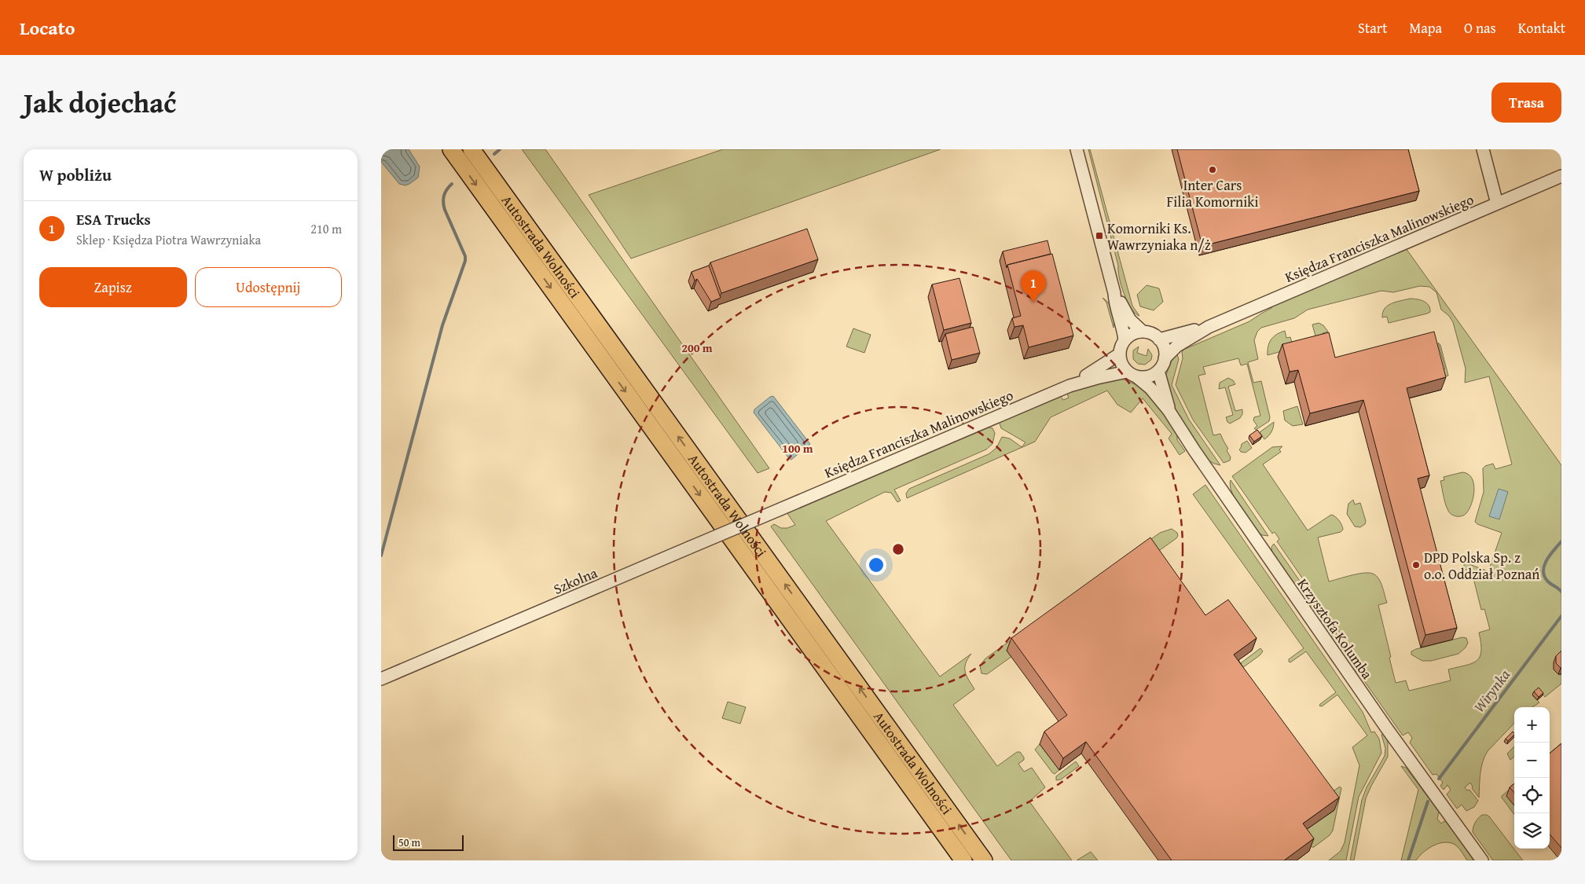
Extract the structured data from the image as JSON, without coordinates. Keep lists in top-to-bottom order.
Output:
{
  "streets": {
    "highway": ["Autostrada Wolności"],
    "street": ["Księdza Franciszka Malinowskiego", "Szkolna", "Krzysztofa Kolumba"]
  },
  "crossings": [
    ["Księdza Franciszka Malinowskiego", "Szkolna"],
    ["Księdza Franciszka Malinowskiego", "Krzysztofa Kolumba"]
  ],
  "water": ["Wirynka"],
  "places": {
    "other": ["Inter Cars Filia Komorniki", "DPD Polska Sp. z o.o. Oddział Poznań"],
    "transit": ["Komorniki Ks. Wawrzyniaka n/ż"]
  },
  "scale_bar": "50 m",
  "page": {
    "header": "Locato",
    "nav": [
      "Start",
      "Mapa",
      "O nas",
      "Kontakt"
    ],
    "title": "Jak dojechać",
    "buttons": [
      "Trasa",
      ["Zapisz", "Udostępnij"]
    ],
    "heading": "W pobliżu",
    "list": [
      {
        "mark": "1",
        "name": "ESA Trucks",
        "note": "Sklep · Księdza Piotra Wawrzyniaka",
        "value": "210 m"
      }
    ],
    "pins": "1",
    "map_buttons": ["+", "−"],
    "scale": "50 m"
  },
  "rings": ["200 m", "100 m"]
}
